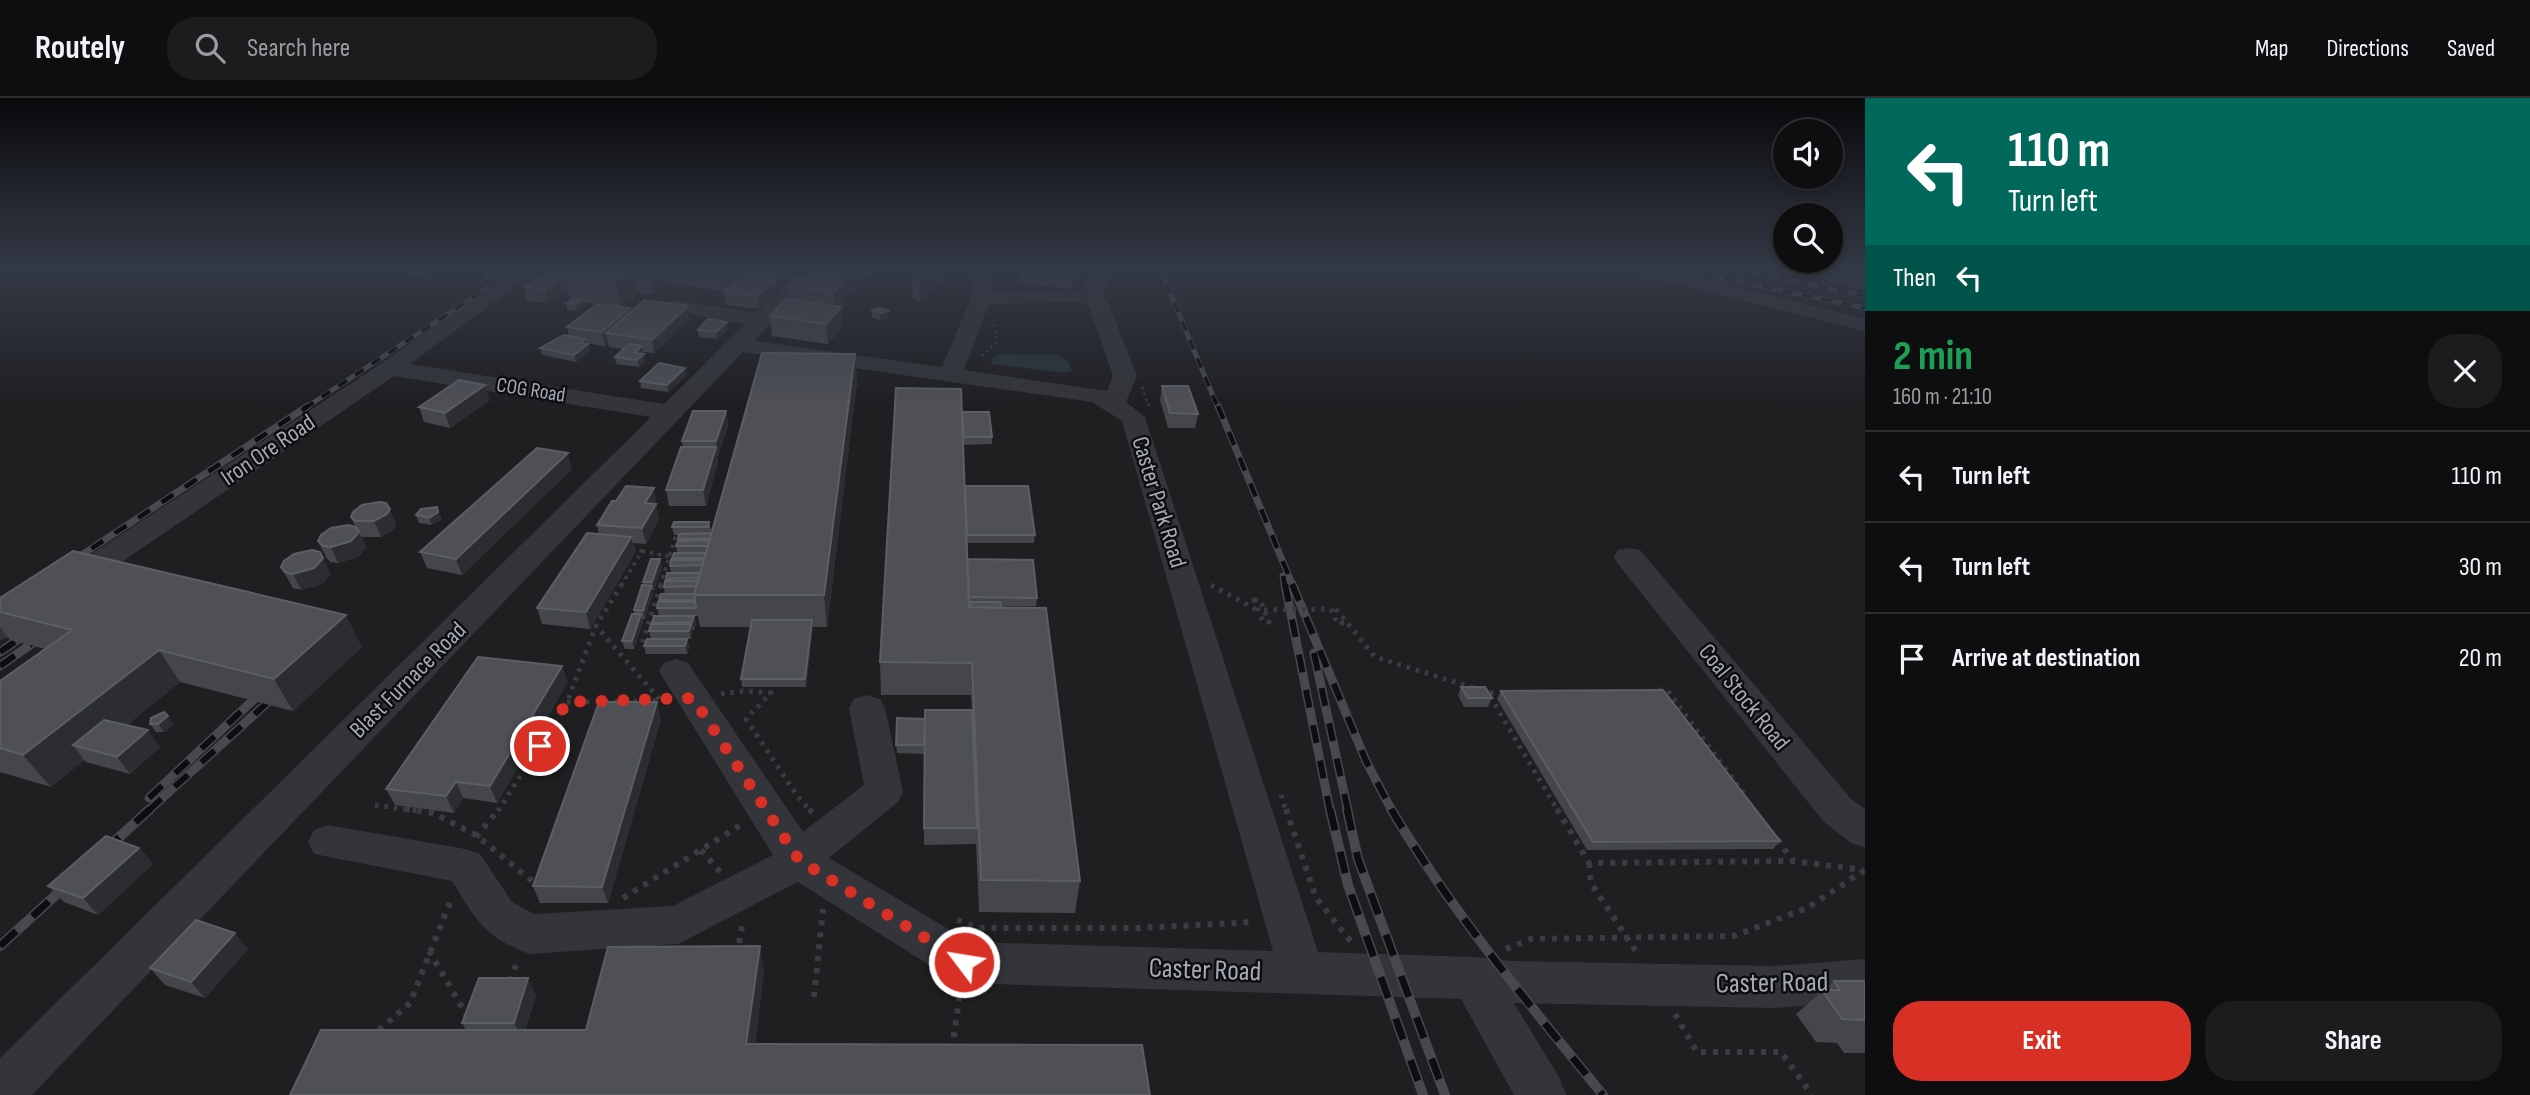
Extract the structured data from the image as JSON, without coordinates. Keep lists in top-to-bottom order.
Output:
{
  "streets": {
    "street": [
      "COG Road",
      "Iron Ore Road",
      "Caster Park Road",
      "Blast Furnace Road",
      "Coal Stock Road",
      "Caster Road"
    ]
  },
  "crossings": [
    ["COG Road", "Iron Ore Road"],
    ["COG Road", "Blast Furnace Road"],
    ["Caster Park Road", "Blast Furnace Road"],
    ["Caster Park Road", "Caster Road"]
  ],
  "page": {
    "header": "Routely",
    "search": "Search here",
    "nav": ["Map", "Directions", "Saved"],
    "turn": ["110 m", "Turn left"],
    "then": "Then",
    "heading": ["2 min", "160 m · 21:10"],
    "list": [
      {
        "name": "Turn left",
        "value": "110 m"
      },
      {
        "name": "Turn left",
        "value": "30 m"
      },
      {
        "name": "Arrive at destination",
        "value": "20 m"
      }
    ],
    "buttons": ["Exit", "Share"]
  }
}
